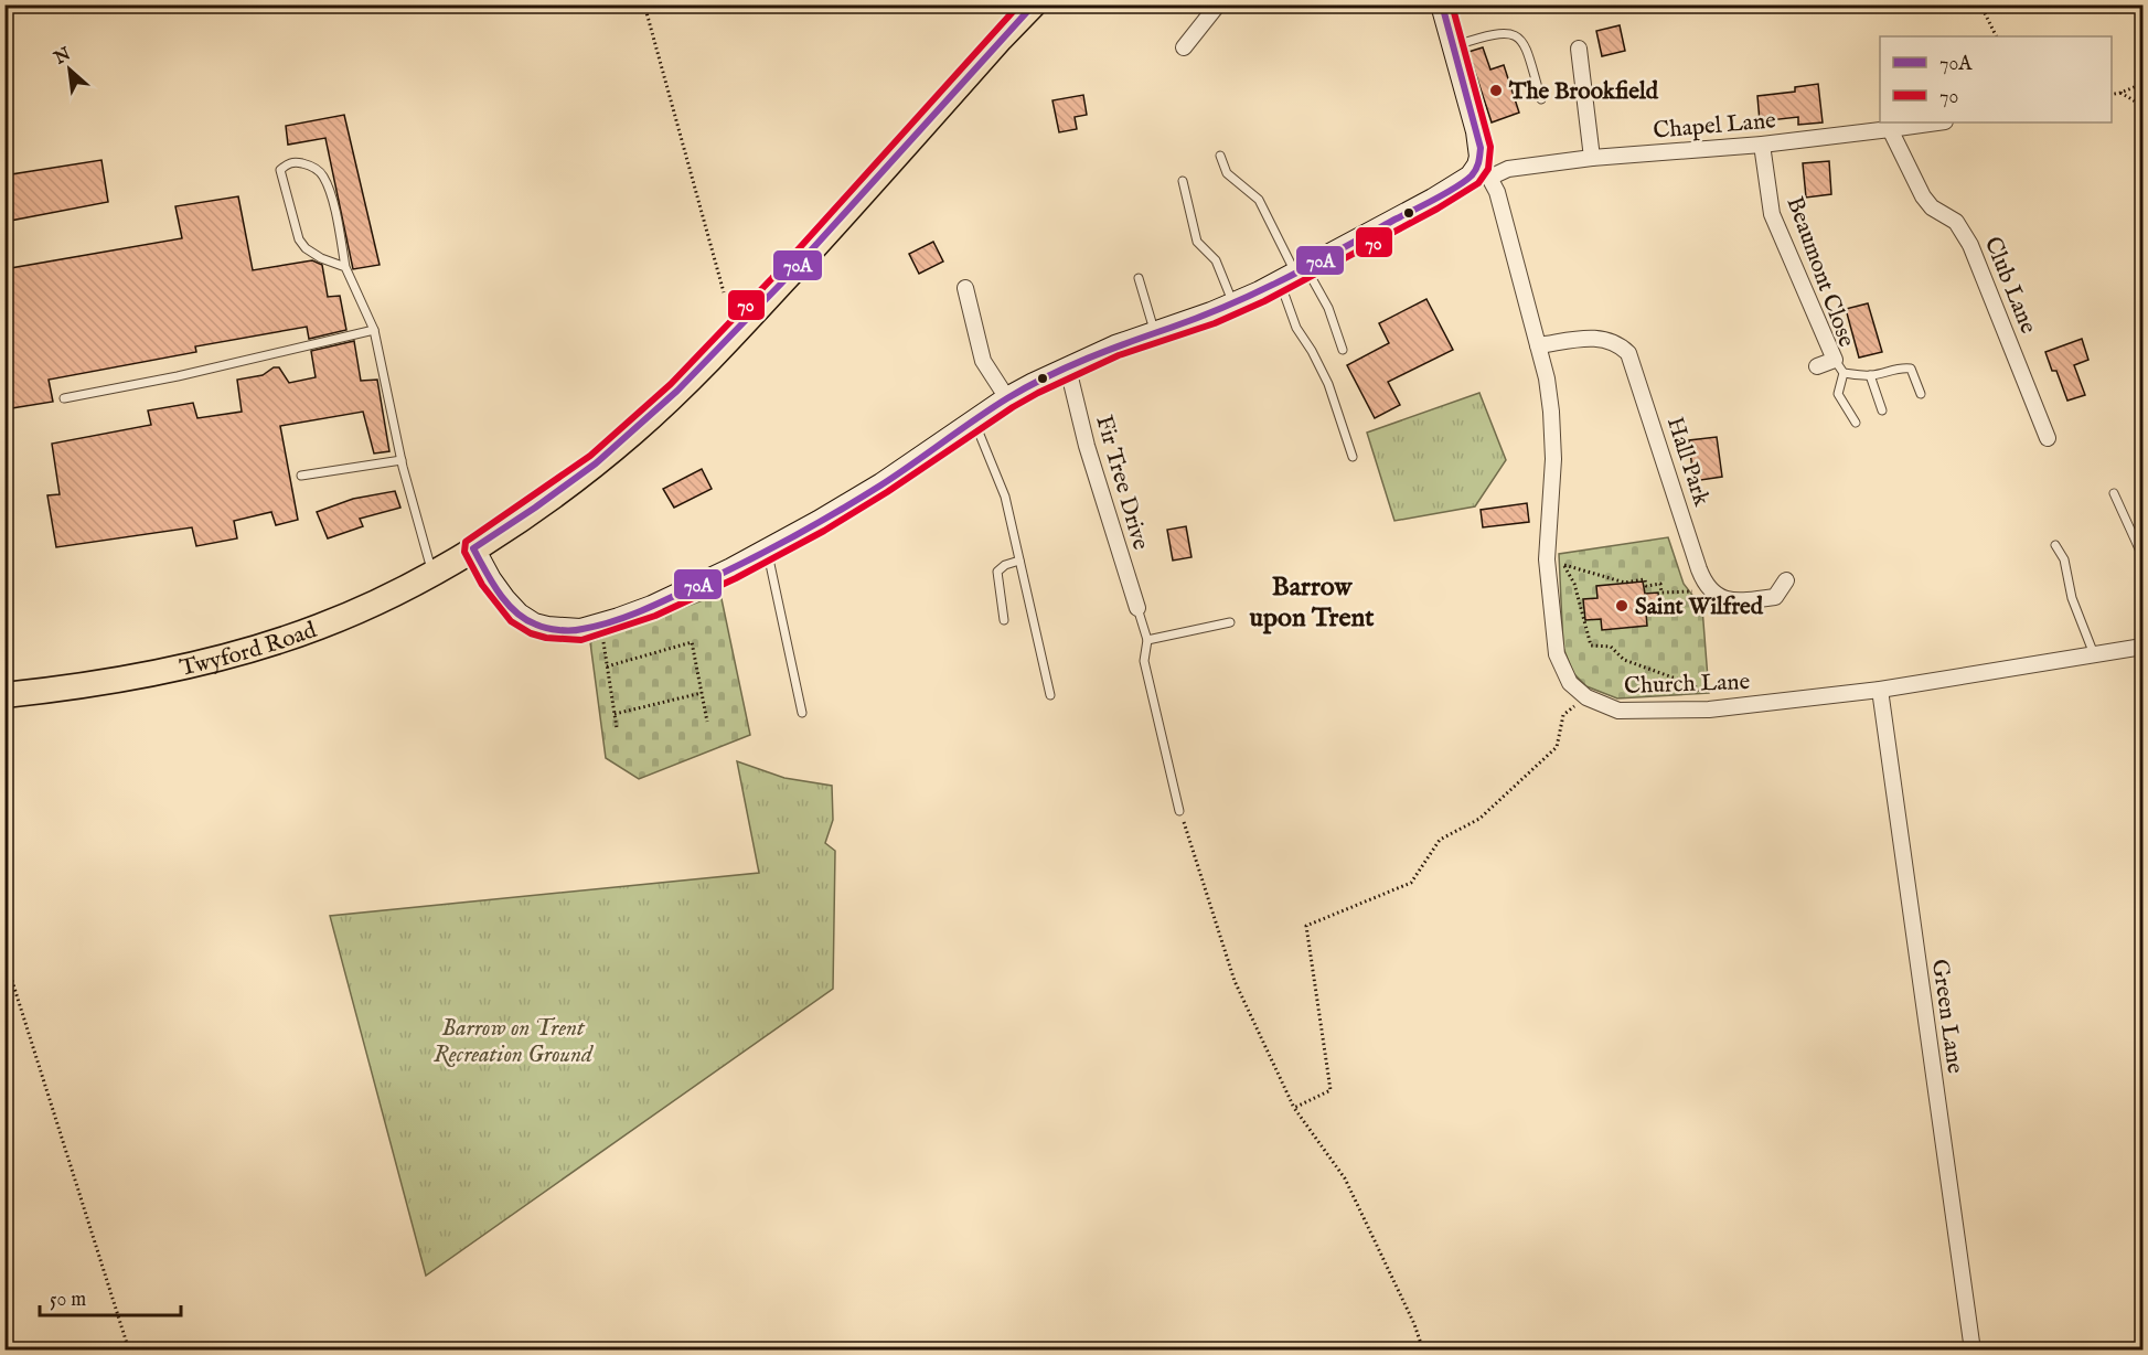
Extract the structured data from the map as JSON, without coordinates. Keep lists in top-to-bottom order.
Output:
{
  "streets": {
    "main road": ["Twyford Road"],
    "street": [
      "Chapel Lane",
      "Beaumont Close",
      "Club Lane",
      "Hall Park",
      "Fir Tree Drive",
      "Church Lane",
      "Green Lane"
    ]
  },
  "crossings": [
    ["Chapel Lane", "Beaumont Close"],
    ["Chapel Lane", "Club Lane"],
    ["Chapel Lane", "Church Lane"],
    ["Hall Park", "Church Lane"],
    ["Church Lane", "Green Lane"]
  ],
  "districts": ["Barrow upon Trent"],
  "parks": ["Barrow on Trent Recreation Ground"],
  "places": ["The Brookfield", "Saint Wilfred"],
  "lines": ["transit line 70A", "transit line 70"],
  "legend": ["70A", "70"],
  "scale_bar": "50 m",
  "north": "top left"
}
